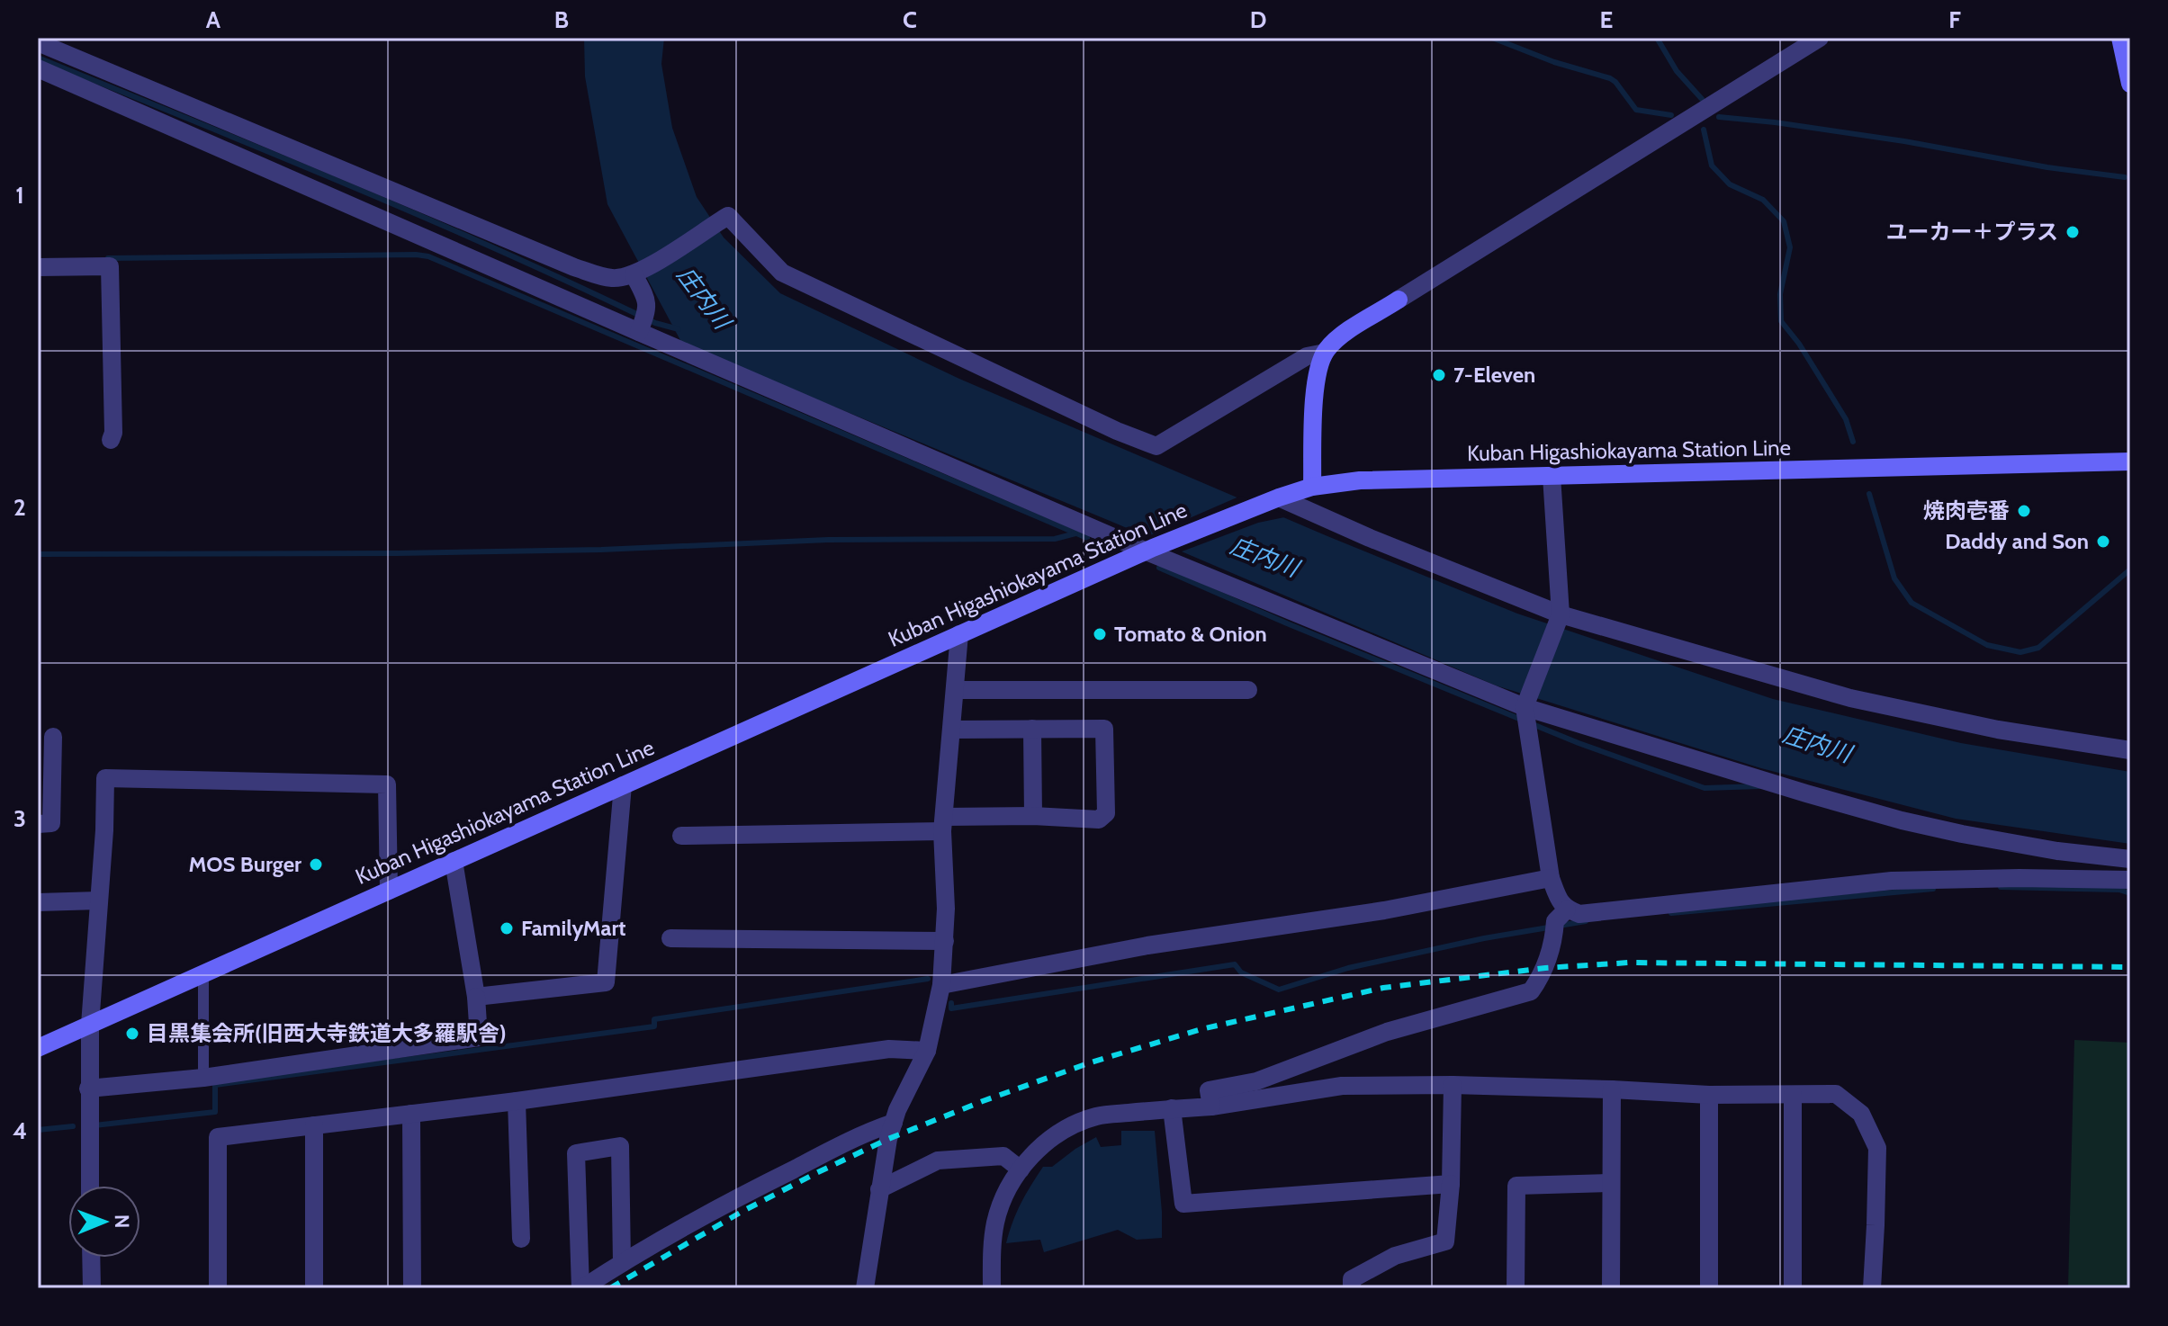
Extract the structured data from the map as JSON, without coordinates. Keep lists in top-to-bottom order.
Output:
{
  "streets": {
    "main road": ["Kuban Higashiokayama Station Line"]
  },
  "water": ["庄内川"],
  "places": [
    "ユーカー＋プラス",
    "7-Eleven",
    "焼肉壱番",
    "Daddy and Son",
    "Tomato & Onion",
    "MOS Burger",
    "FamilyMart",
    "目黒集会所(旧西大寺鉄道大多羅駅舎)"
  ],
  "north": "right",
  "grid": {
    "columns": [
      "A",
      "B",
      "C",
      "D",
      "E",
      "F"
    ],
    "rows": [
      "1",
      "2",
      "3",
      "4"
    ]
  }
}
